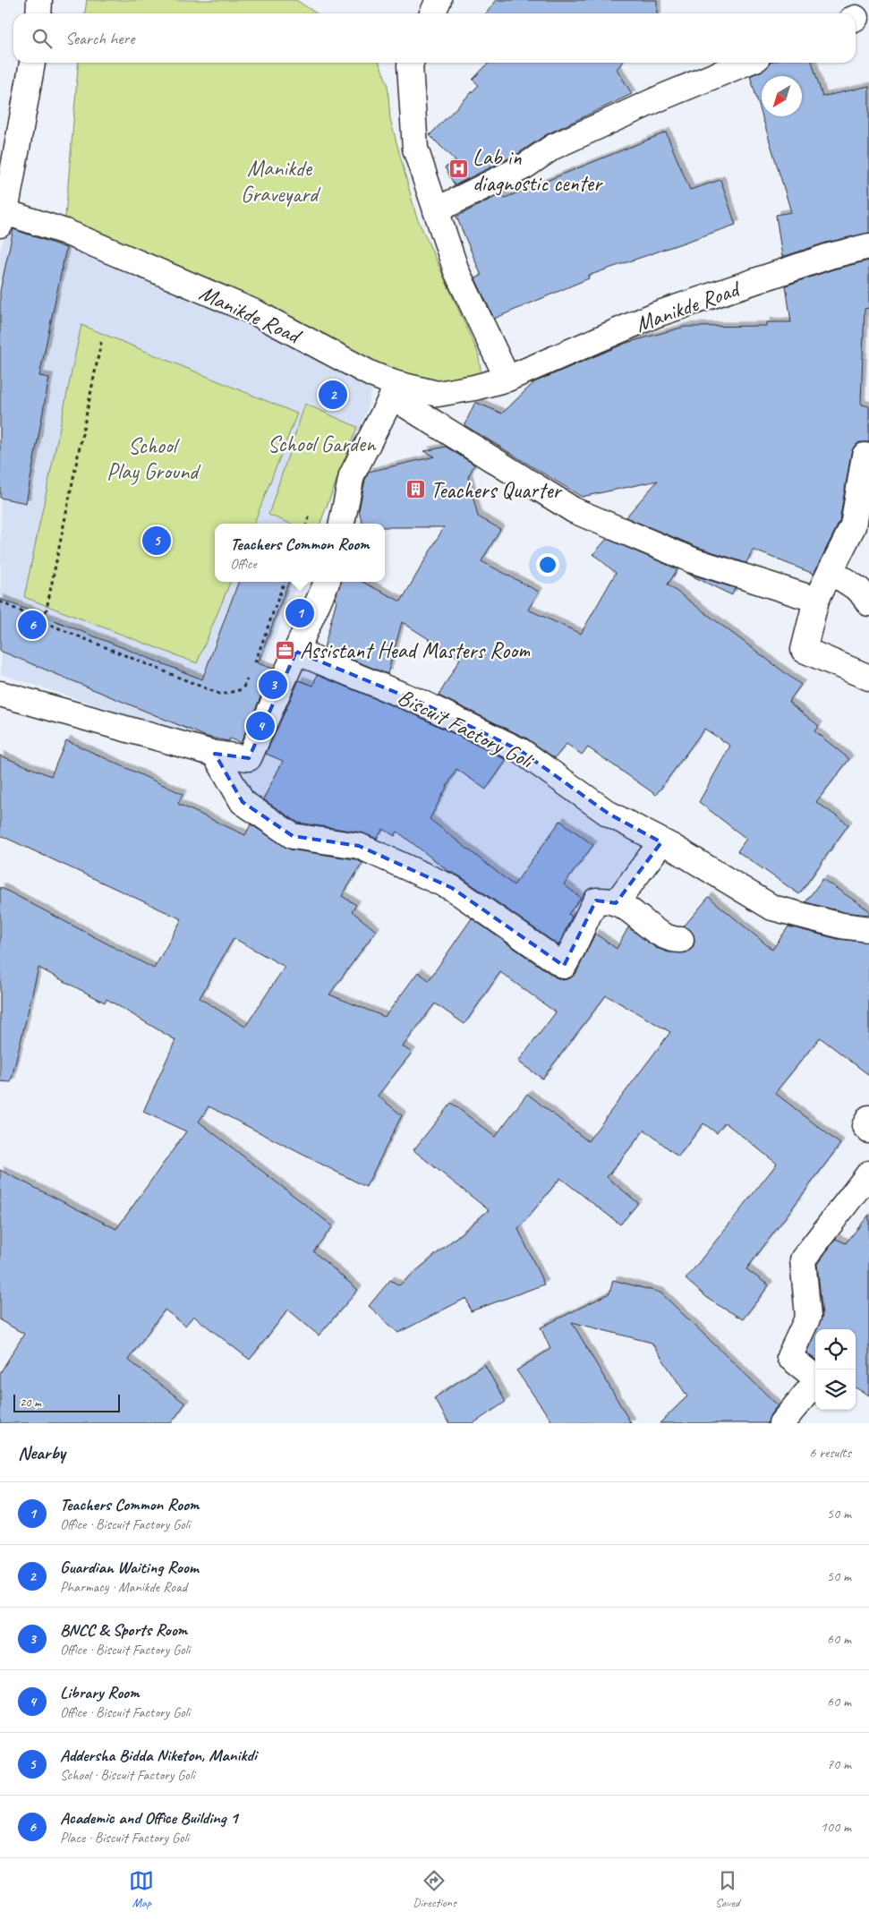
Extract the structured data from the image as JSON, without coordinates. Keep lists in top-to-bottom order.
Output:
{
  "streets": {
    "street": ["Manikde Road", "Biscuit Factory Goli"]
  },
  "parks": ["Manikde Graveyard", "School Garden", "School Play Ground"],
  "places": {
    "hospital": ["Lab in diagnostic center"],
    "building": ["Teachers Quarter"],
    "office": ["Assistant Head Masters Room"]
  },
  "scale_bar": "20 m",
  "north": "bottom left",
  "page": {
    "search": "Search here",
    "pins": [
      "2",
      "5",
      "1",
      "6",
      "3",
      "4"
    ],
    "popup": ["Teachers Common Room", "Office"],
    "scale": "20 m",
    "heading": ["Nearby", "6 results"],
    "list": [
      {
        "mark": "1",
        "name": "Teachers Common Room",
        "note": "Office · Biscuit Factory Goli",
        "value": "50 m"
      },
      {
        "mark": "2",
        "name": "Guardian Waiting Room",
        "note": "Pharmacy · Manikde Road",
        "value": "50 m"
      },
      {
        "mark": "3",
        "name": "BNCC & Sports Room",
        "note": "Office · Biscuit Factory Goli",
        "value": "60 m"
      },
      {
        "mark": "4",
        "name": "Library Room",
        "note": "Office · Biscuit Factory Goli",
        "value": "60 m"
      },
      {
        "mark": "5",
        "name": "Addersha Bidda Niketon, Manikdi",
        "note": "School · Biscuit Factory Goli",
        "value": "70 m"
      },
      {
        "mark": "6",
        "name": "Academic and Office Building 1",
        "note": "Place · Biscuit Factory Goli",
        "value": "100 m"
      }
    ],
    "nav": ["Map", "Directions", "Saved"]
  }
}
